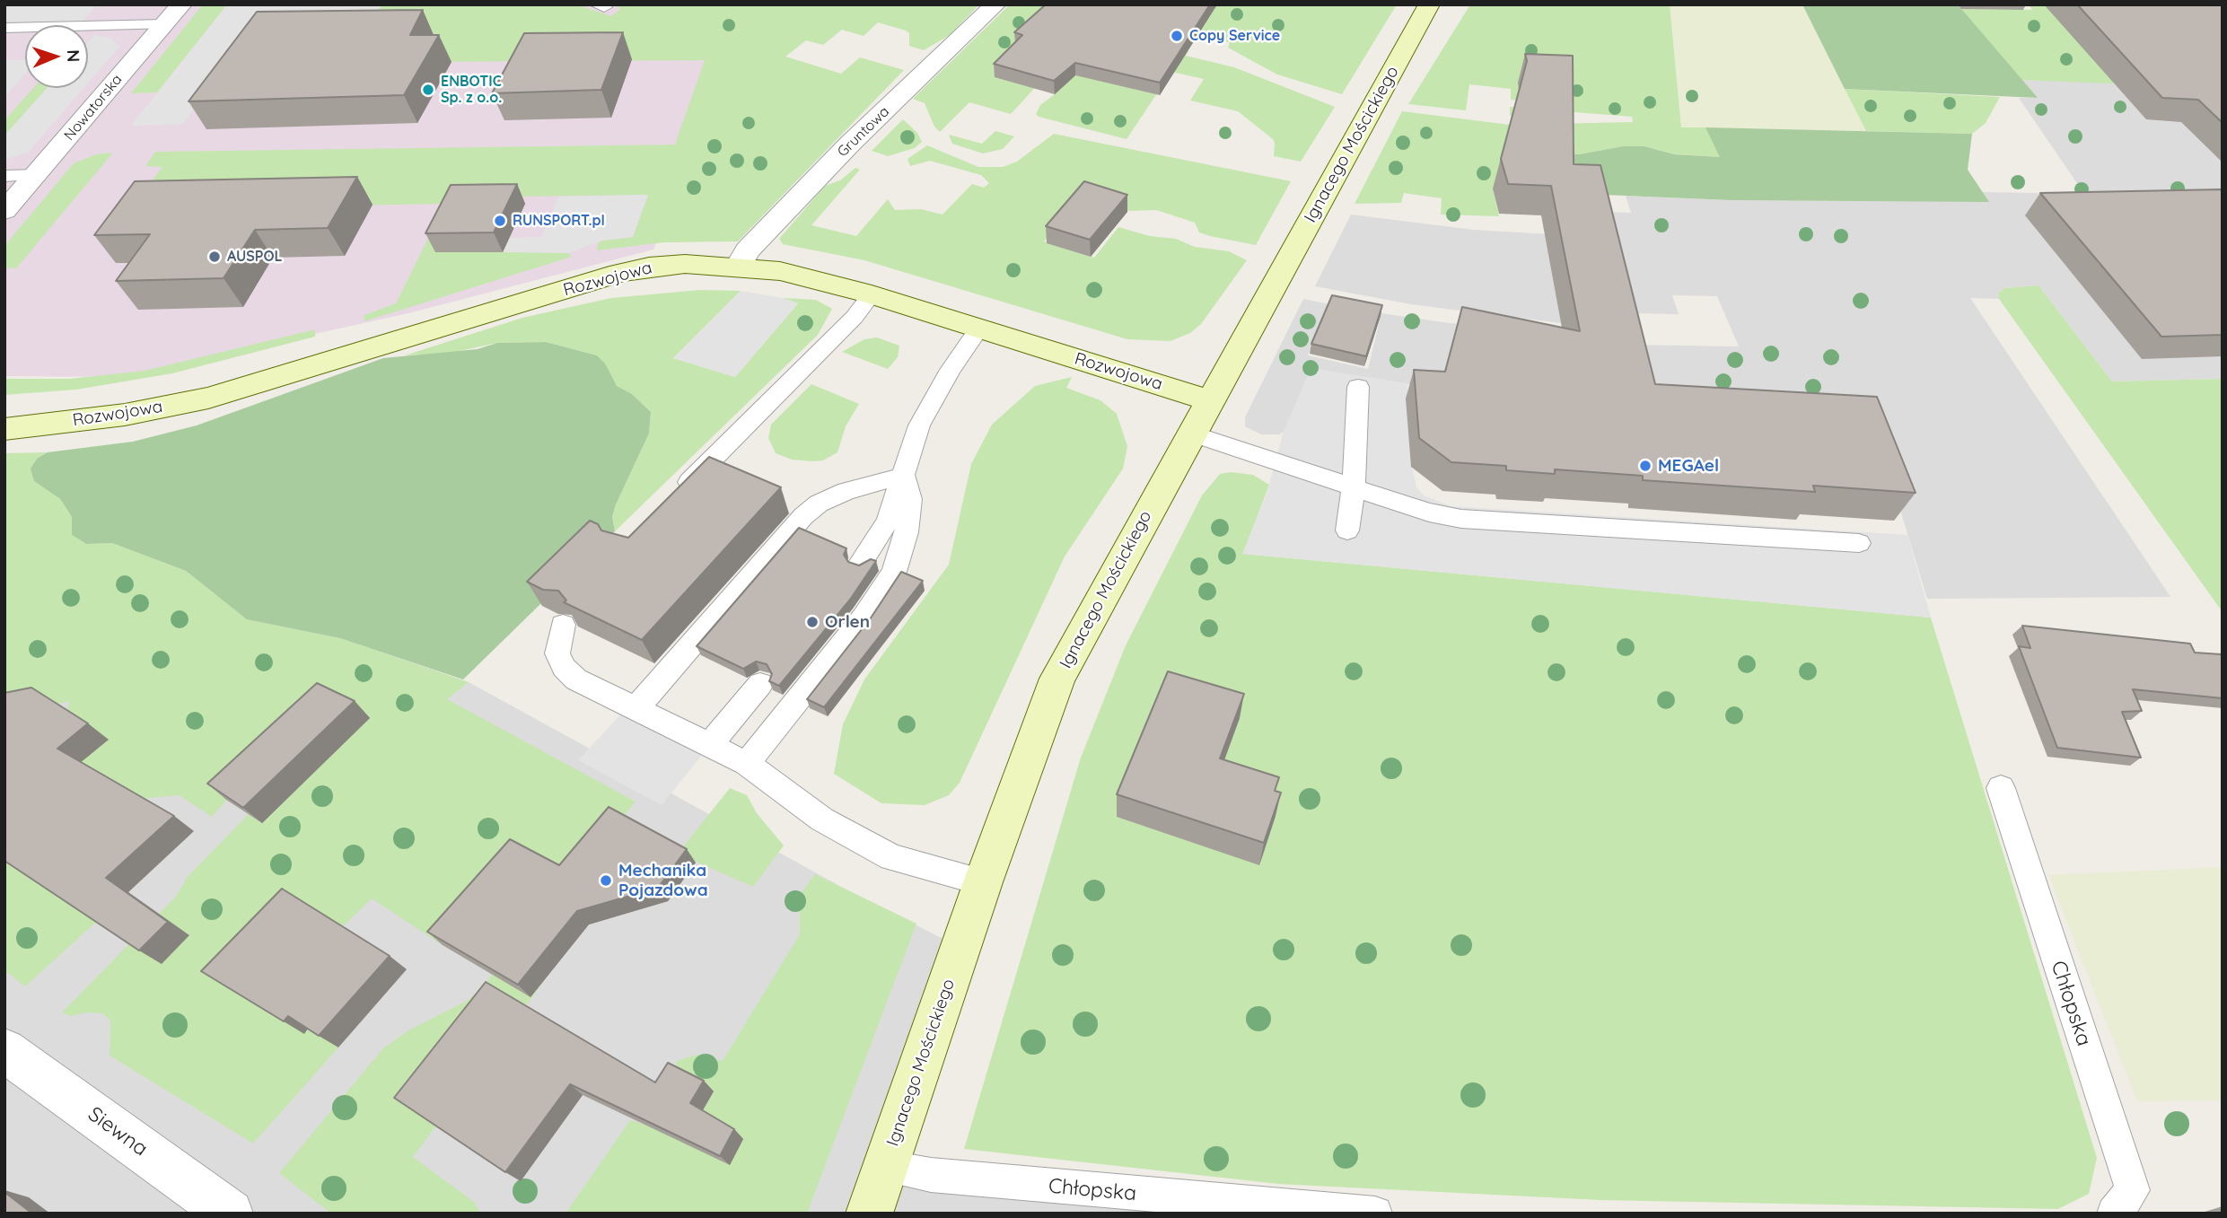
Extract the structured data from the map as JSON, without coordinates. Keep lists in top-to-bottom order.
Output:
{
  "streets": {
    "street": [
      "Nowatorska",
      "Gruntowa",
      "Ignacego Mościckiego",
      "Rozwojowa",
      "Siewna"
    ],
    "lane": ["Chłopska"]
  },
  "crossings": [
    ["Gruntowa", "Rozwojowa"],
    ["Ignacego Mościckiego", "Rozwojowa"],
    ["Ignacego Mościckiego", "Chłopska"]
  ],
  "places": [
    "Copy Service",
    "ENBOTIC Sp. z o.o.",
    "RUNSPORT.pl",
    "AUSPOL",
    "MEGAel",
    "Orlen",
    "Mechanika Pojazdowa"
  ],
  "north": "right"
}
